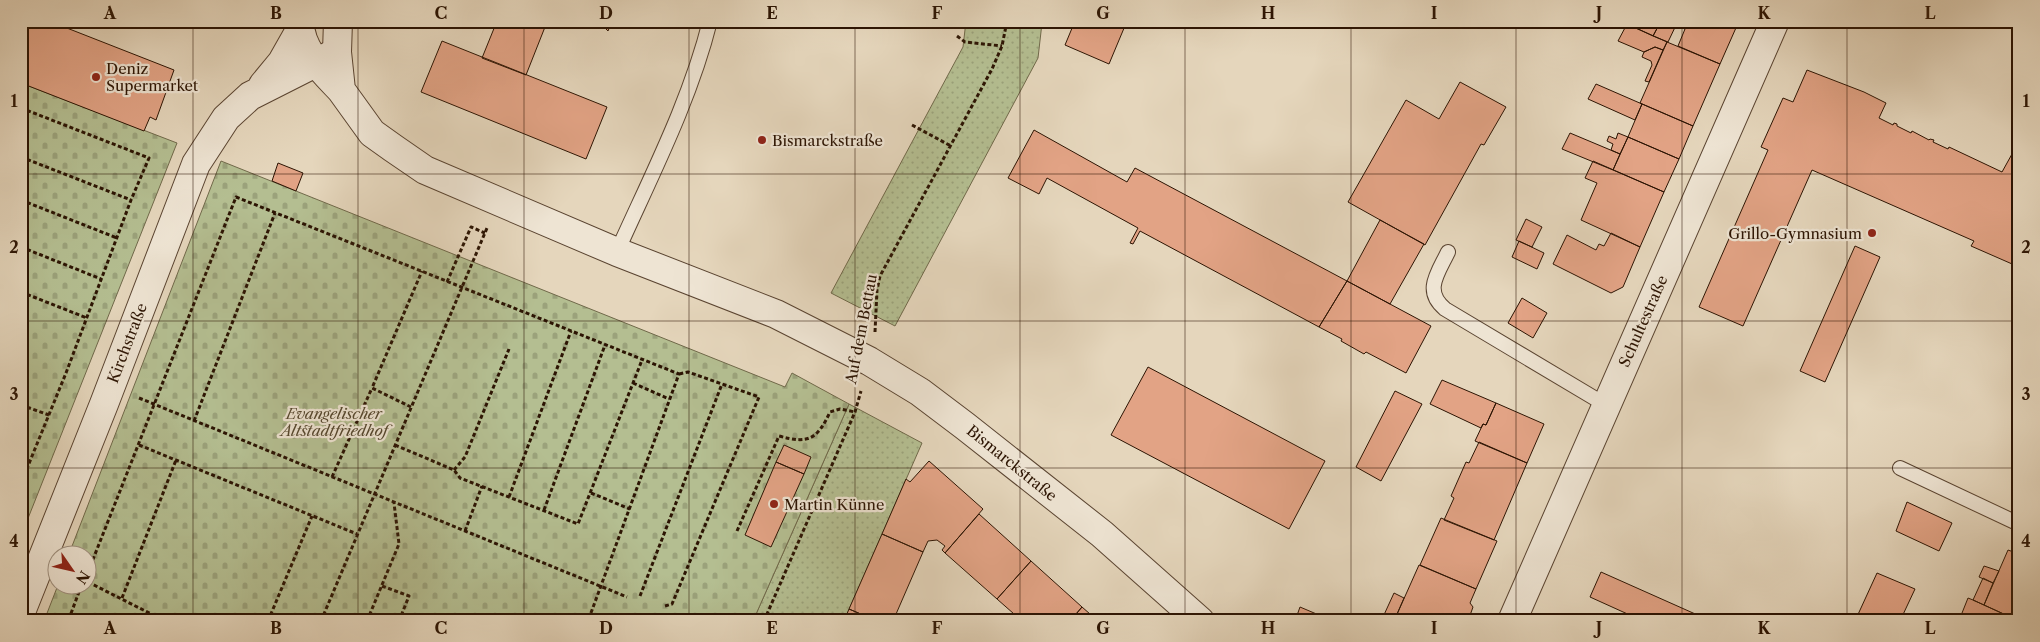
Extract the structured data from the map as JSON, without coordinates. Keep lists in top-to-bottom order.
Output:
{
  "streets": {
    "street": ["Schultestraße", "Kirchstraße", "Bismarckstraße"],
    "path": ["Auf dem Bettau"]
  },
  "crossings": [
    ["Auf dem Bettau", "Bismarckstraße"],
    ["Kirchstraße", "Bismarckstraße"]
  ],
  "parks": ["Evangelischer Altstadtfriedhof"],
  "places": [
    "Deniz Supermarket",
    "Bismarckstraße",
    "Grillo-Gymnasium",
    "Martin Künne"
  ],
  "north": "bottom right",
  "grid": {
    "columns": [
      "A",
      "B",
      "C",
      "D",
      "E",
      "F",
      "G",
      "H",
      "I",
      "J",
      "K",
      "L"
    ],
    "rows": [
      "1",
      "2",
      "3",
      "4"
    ]
  }
}
